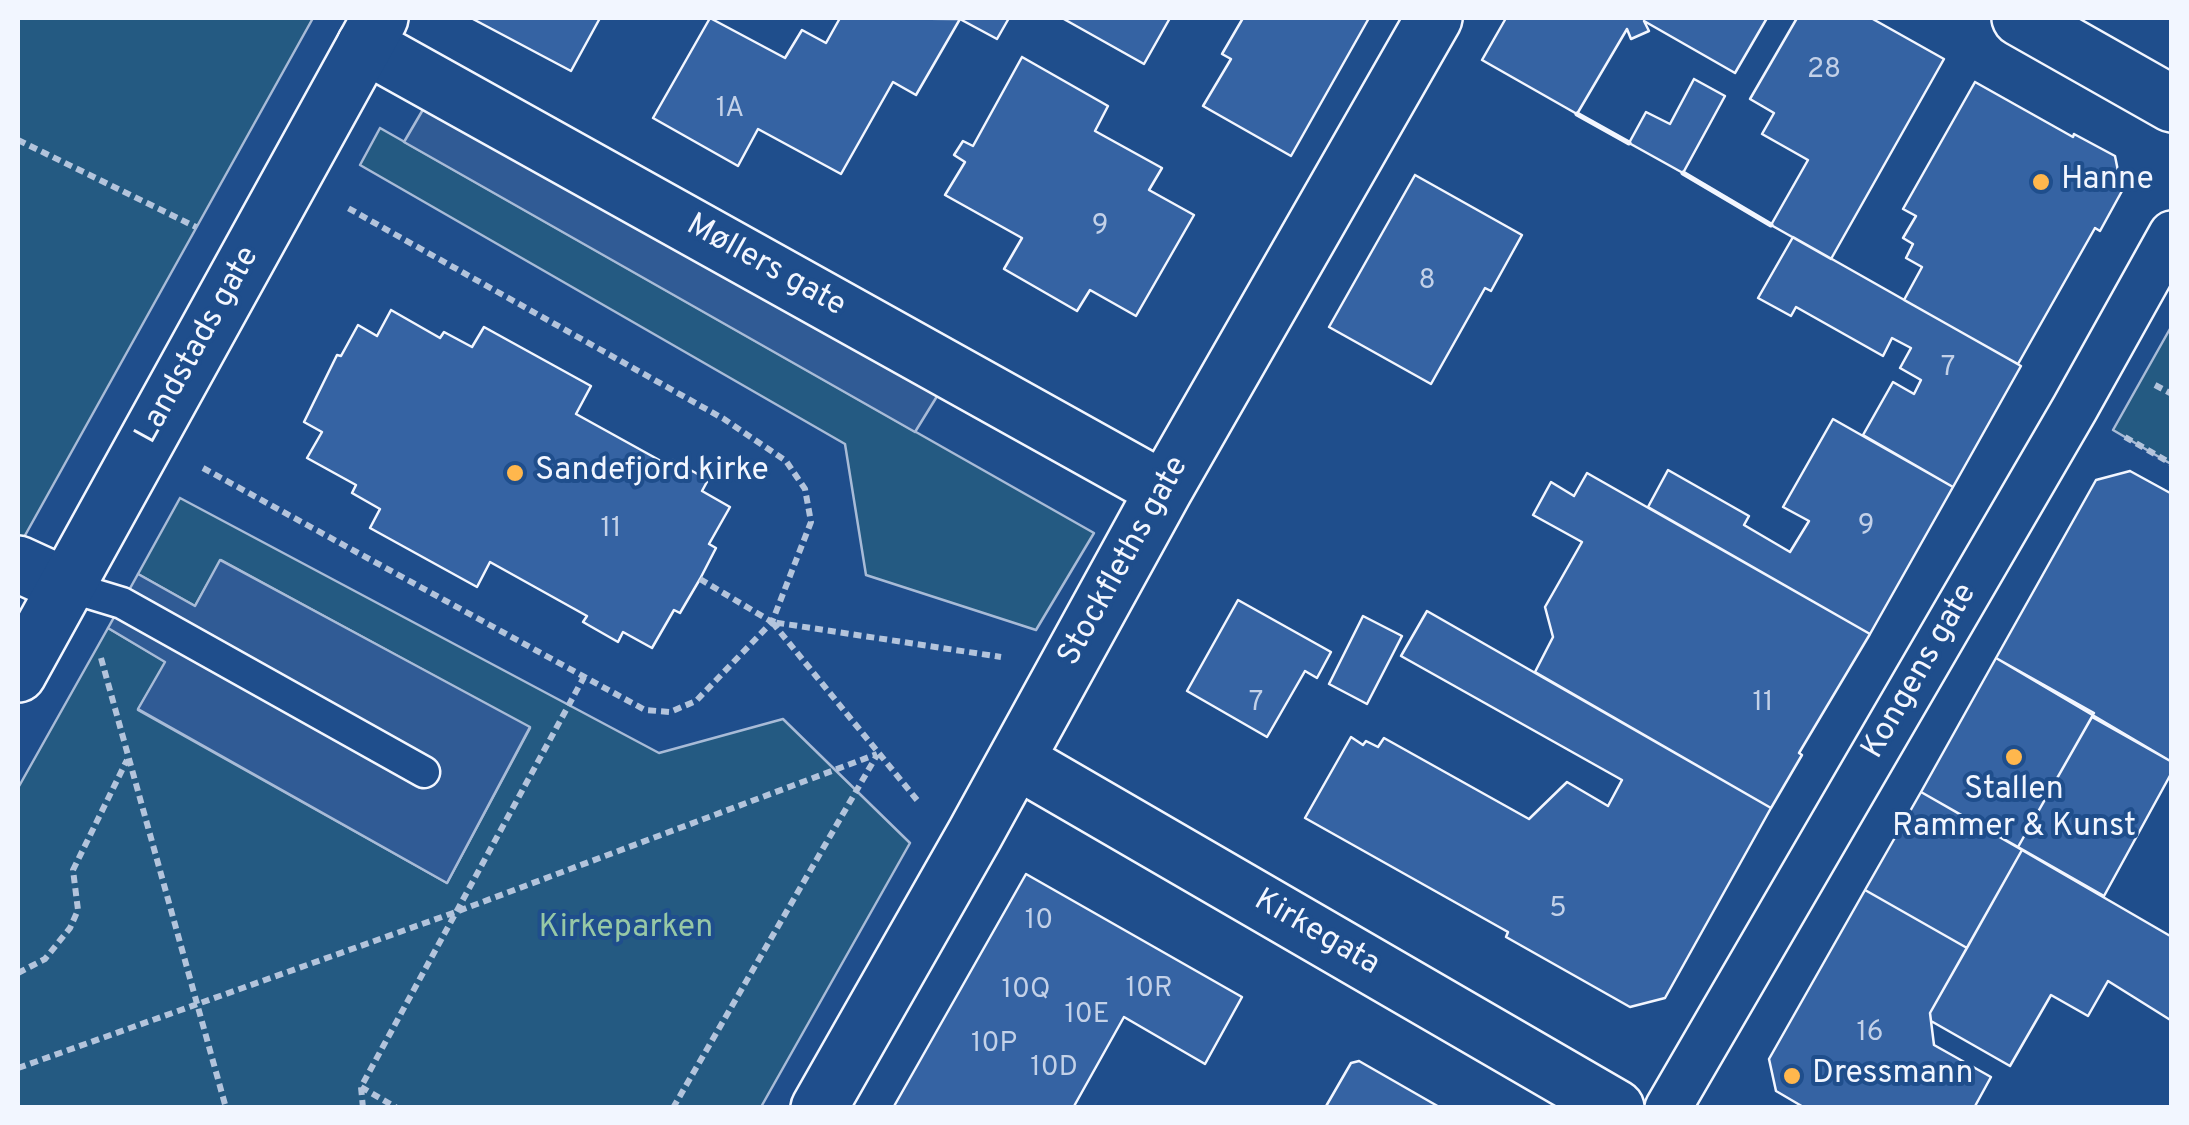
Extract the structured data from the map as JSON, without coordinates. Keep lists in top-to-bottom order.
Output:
{
  "streets": {
    "street": [
      "Møllers gate",
      "Landstads gate",
      "Stockfleths gate",
      "Kongens gate",
      "Kirkegata"
    ]
  },
  "crossings": [
    ["Møllers gate", "Landstads gate"],
    ["Møllers gate", "Stockfleths gate"],
    ["Stockfleths gate", "Kirkegata"]
  ],
  "parks": ["Kirkeparken"],
  "places": [
    "Hanne",
    "Sandefjord kirke",
    "Stallen Rammer & Kunst",
    "Dressmann"
  ],
  "house_numbers": [
    "28",
    "1A",
    "9",
    "8",
    "7",
    "9",
    "11",
    "7",
    "11",
    "5",
    "10",
    "10R",
    "10Q",
    "10E",
    "16",
    "10P",
    "10D"
  ]
}
